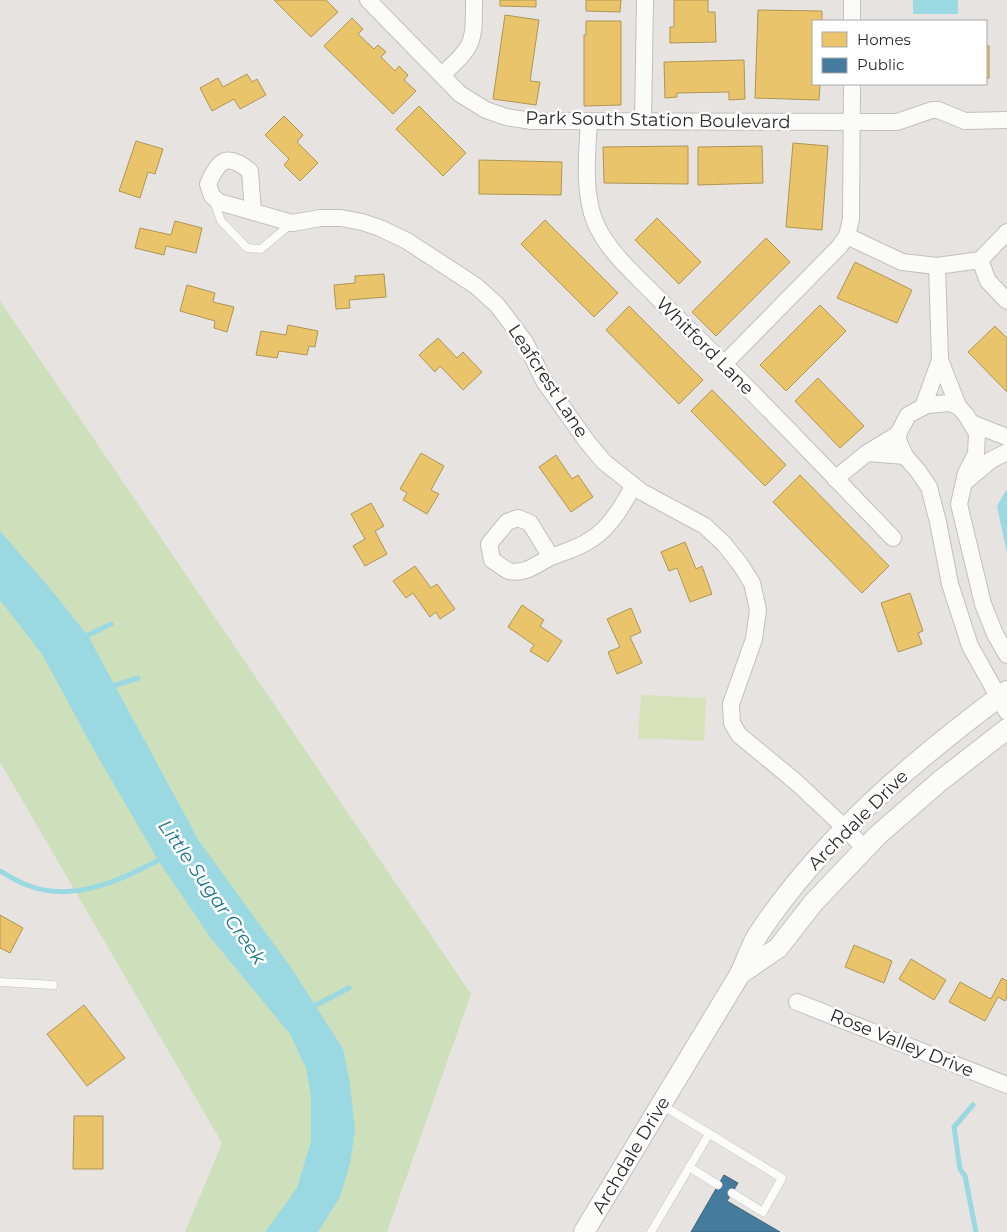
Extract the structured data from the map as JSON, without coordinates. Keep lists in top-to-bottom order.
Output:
{
  "streets": {
    "street": [
      "Park South Station Boulevard",
      "Whitford Lane",
      "Leafcrest Lane",
      "Archdale Drive",
      "Rose Valley Drive"
    ]
  },
  "crossings": [
    ["Park South Station Boulevard", "Whitford Lane"],
    ["Leafcrest Lane", "Archdale Drive"]
  ],
  "water": ["Little Sugar Creek"],
  "legend": ["Homes", "Public"]
}
